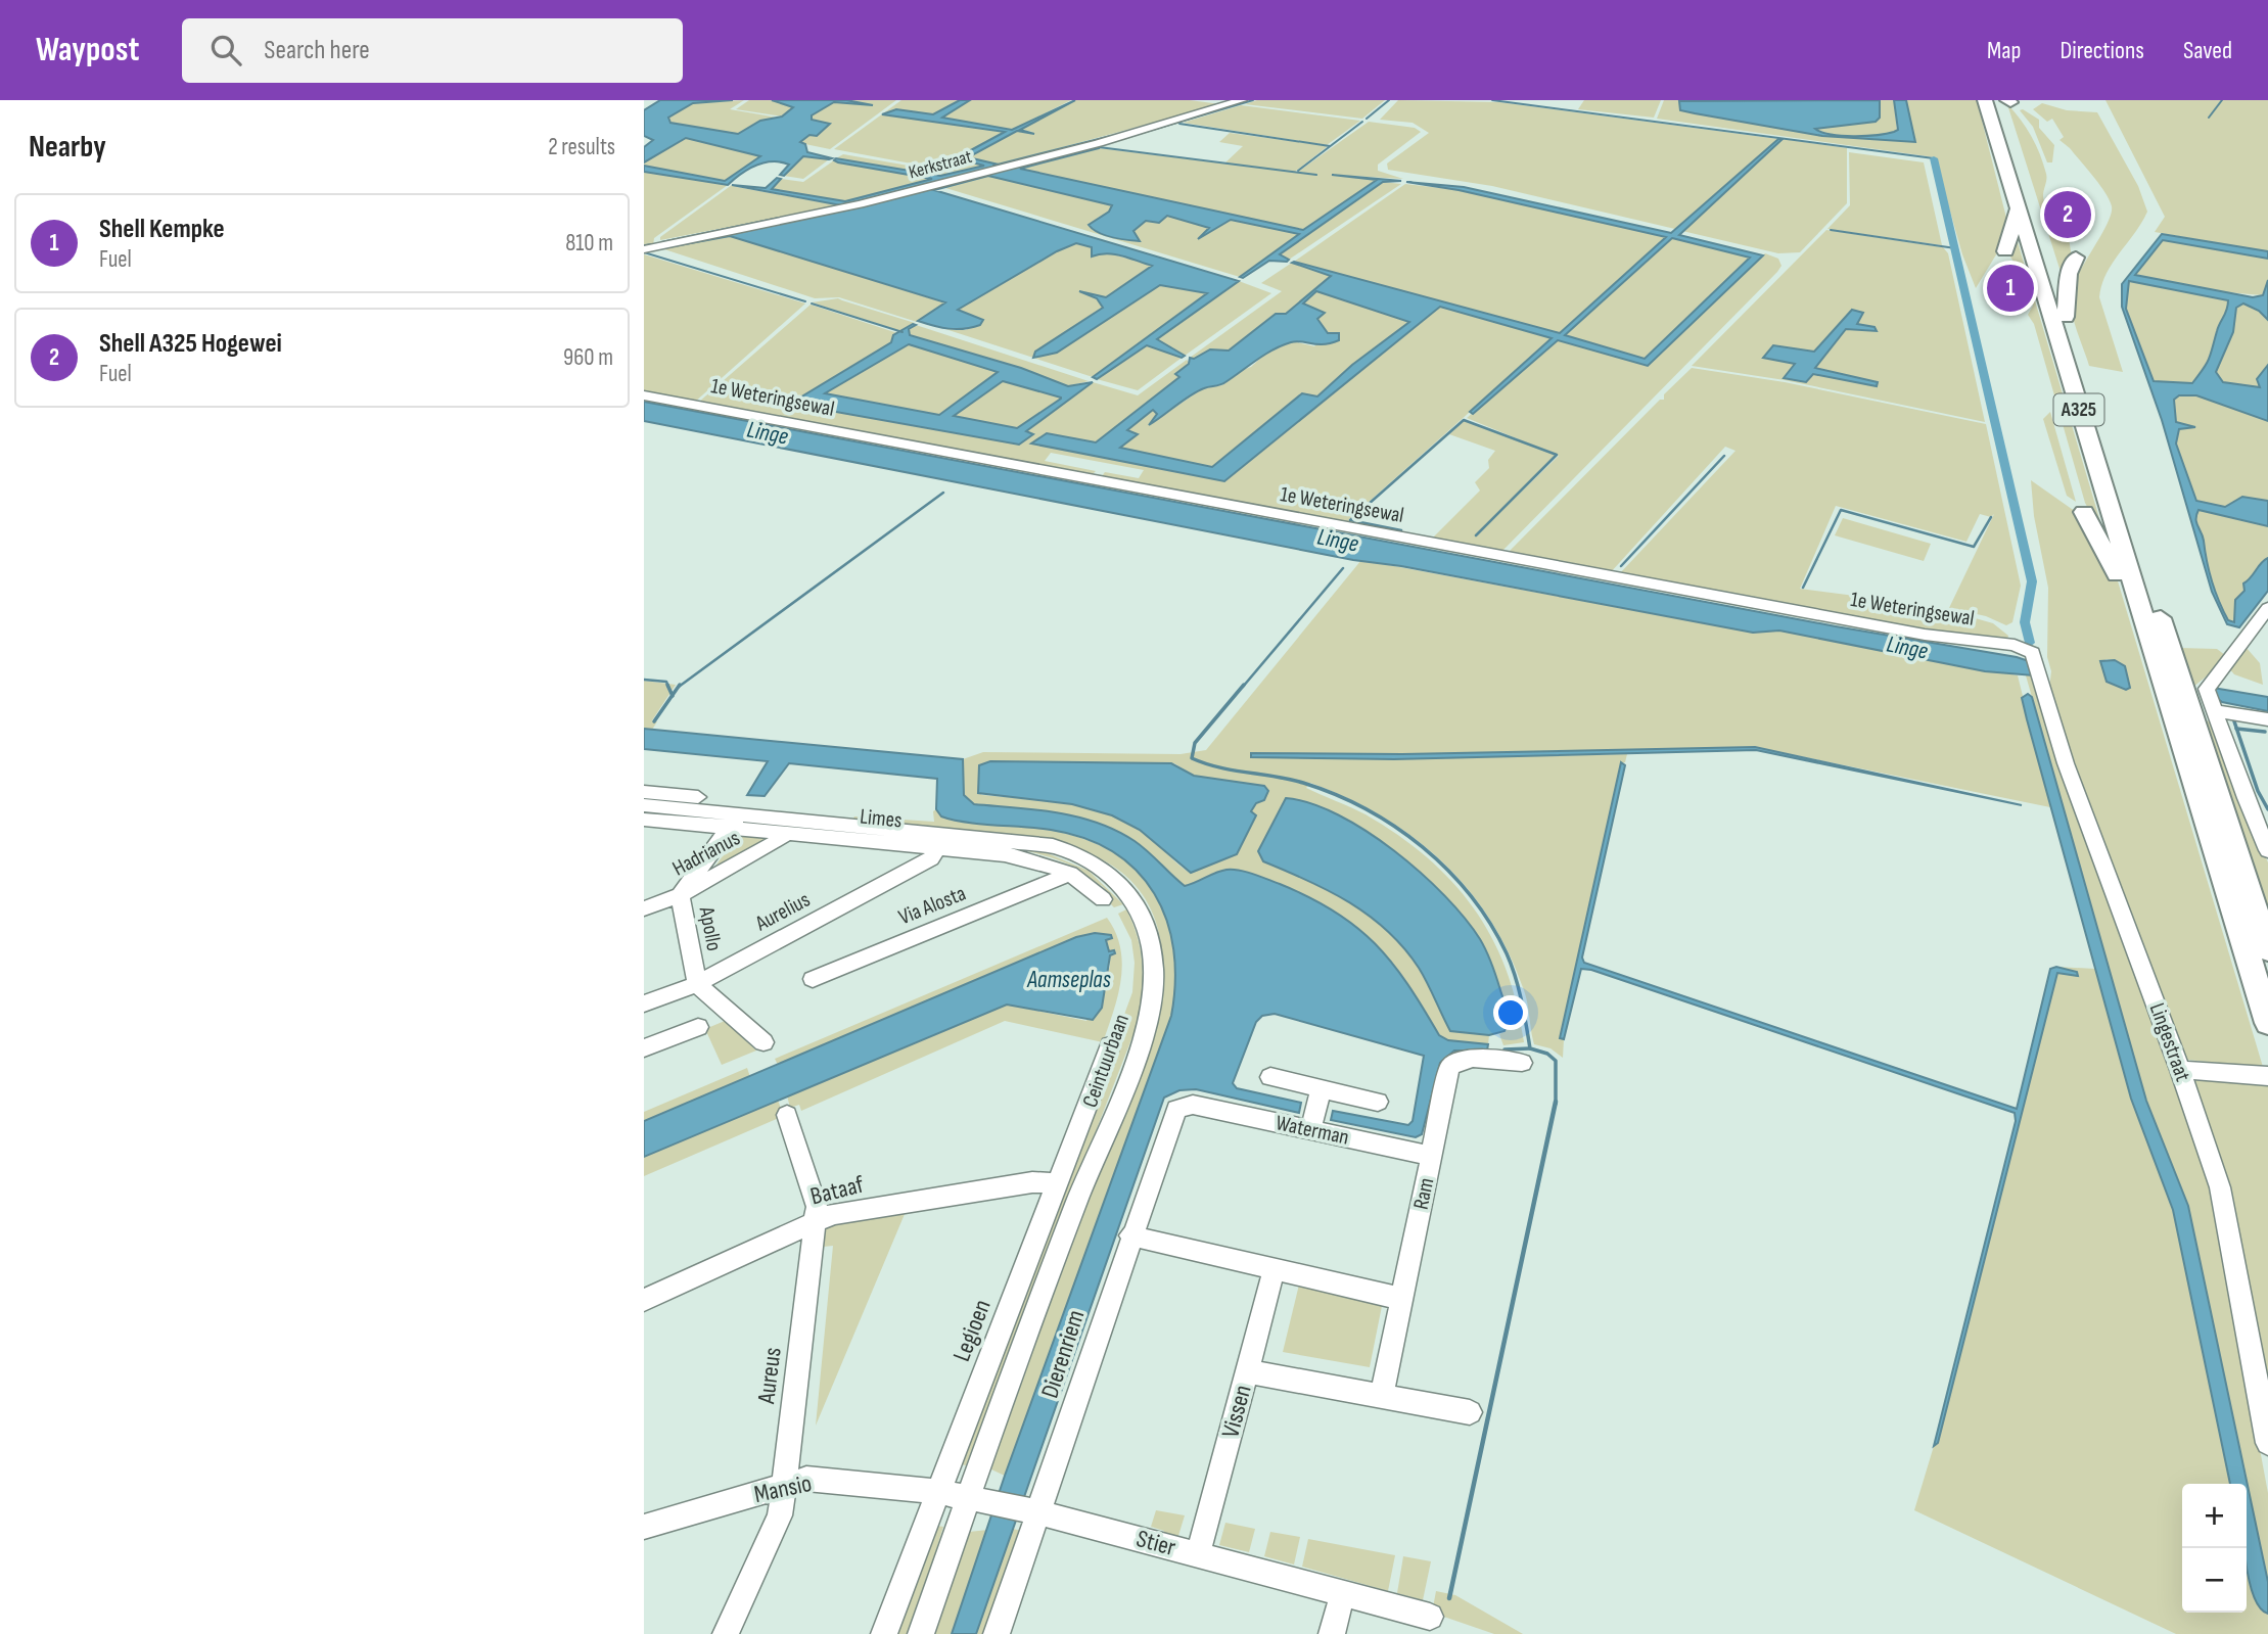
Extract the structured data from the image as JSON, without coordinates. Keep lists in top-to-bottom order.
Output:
{
  "streets": {
    "highway": ["A325"],
    "street": [
      "Kerkstraat",
      "1e Weteringsewal",
      "Limes",
      "Hadrianus",
      "Via Alosta",
      "Aurelius",
      "Apollo",
      "Lingestraat",
      "Ceintuurbaan",
      "Waterman",
      "Bataaf",
      "Ram",
      "Legioen",
      "Dierenriem",
      "Aureus",
      "Vissen",
      "Mansio",
      "Stier"
    ]
  },
  "crossings": [
    ["1e Weteringsewal", "Lingestraat"],
    ["Limes", "Hadrianus"],
    ["Limes", "Via Alosta"],
    ["Limes", "Aurelius"],
    ["Limes", "Apollo"],
    ["Limes", "Ceintuurbaan"],
    ["Hadrianus", "Apollo"],
    ["Aurelius", "Apollo"],
    ["Apollo", "Ceintuurbaan"],
    ["Ceintuurbaan", "Mansio"],
    ["Ceintuurbaan", "Stier"],
    ["Waterman", "Ram"],
    ["Waterman", "Dierenriem"],
    ["Bataaf", "Legioen"],
    ["Bataaf", "Aureus"],
    ["Legioen", "Mansio"],
    ["Dierenriem", "Stier"],
    ["Aureus", "Mansio"],
    ["Vissen", "Stier"],
    ["Mansio", "Stier"]
  ],
  "water": ["Linge", "Aamseplas"],
  "page": {
    "header": "Waypost",
    "search": "Search here",
    "nav": ["Map", "Directions", "Saved"],
    "heading": ["Nearby", "2 results"],
    "pins": ["2", "1"],
    "list": [
      {
        "mark": "1",
        "name": "Shell Kempke",
        "note": "Fuel",
        "value": "810 m"
      },
      {
        "mark": "2",
        "name": "Shell A325 Hogewei",
        "note": "Fuel",
        "value": "960 m"
      }
    ],
    "map_buttons": ["+", "−"]
  }
}
